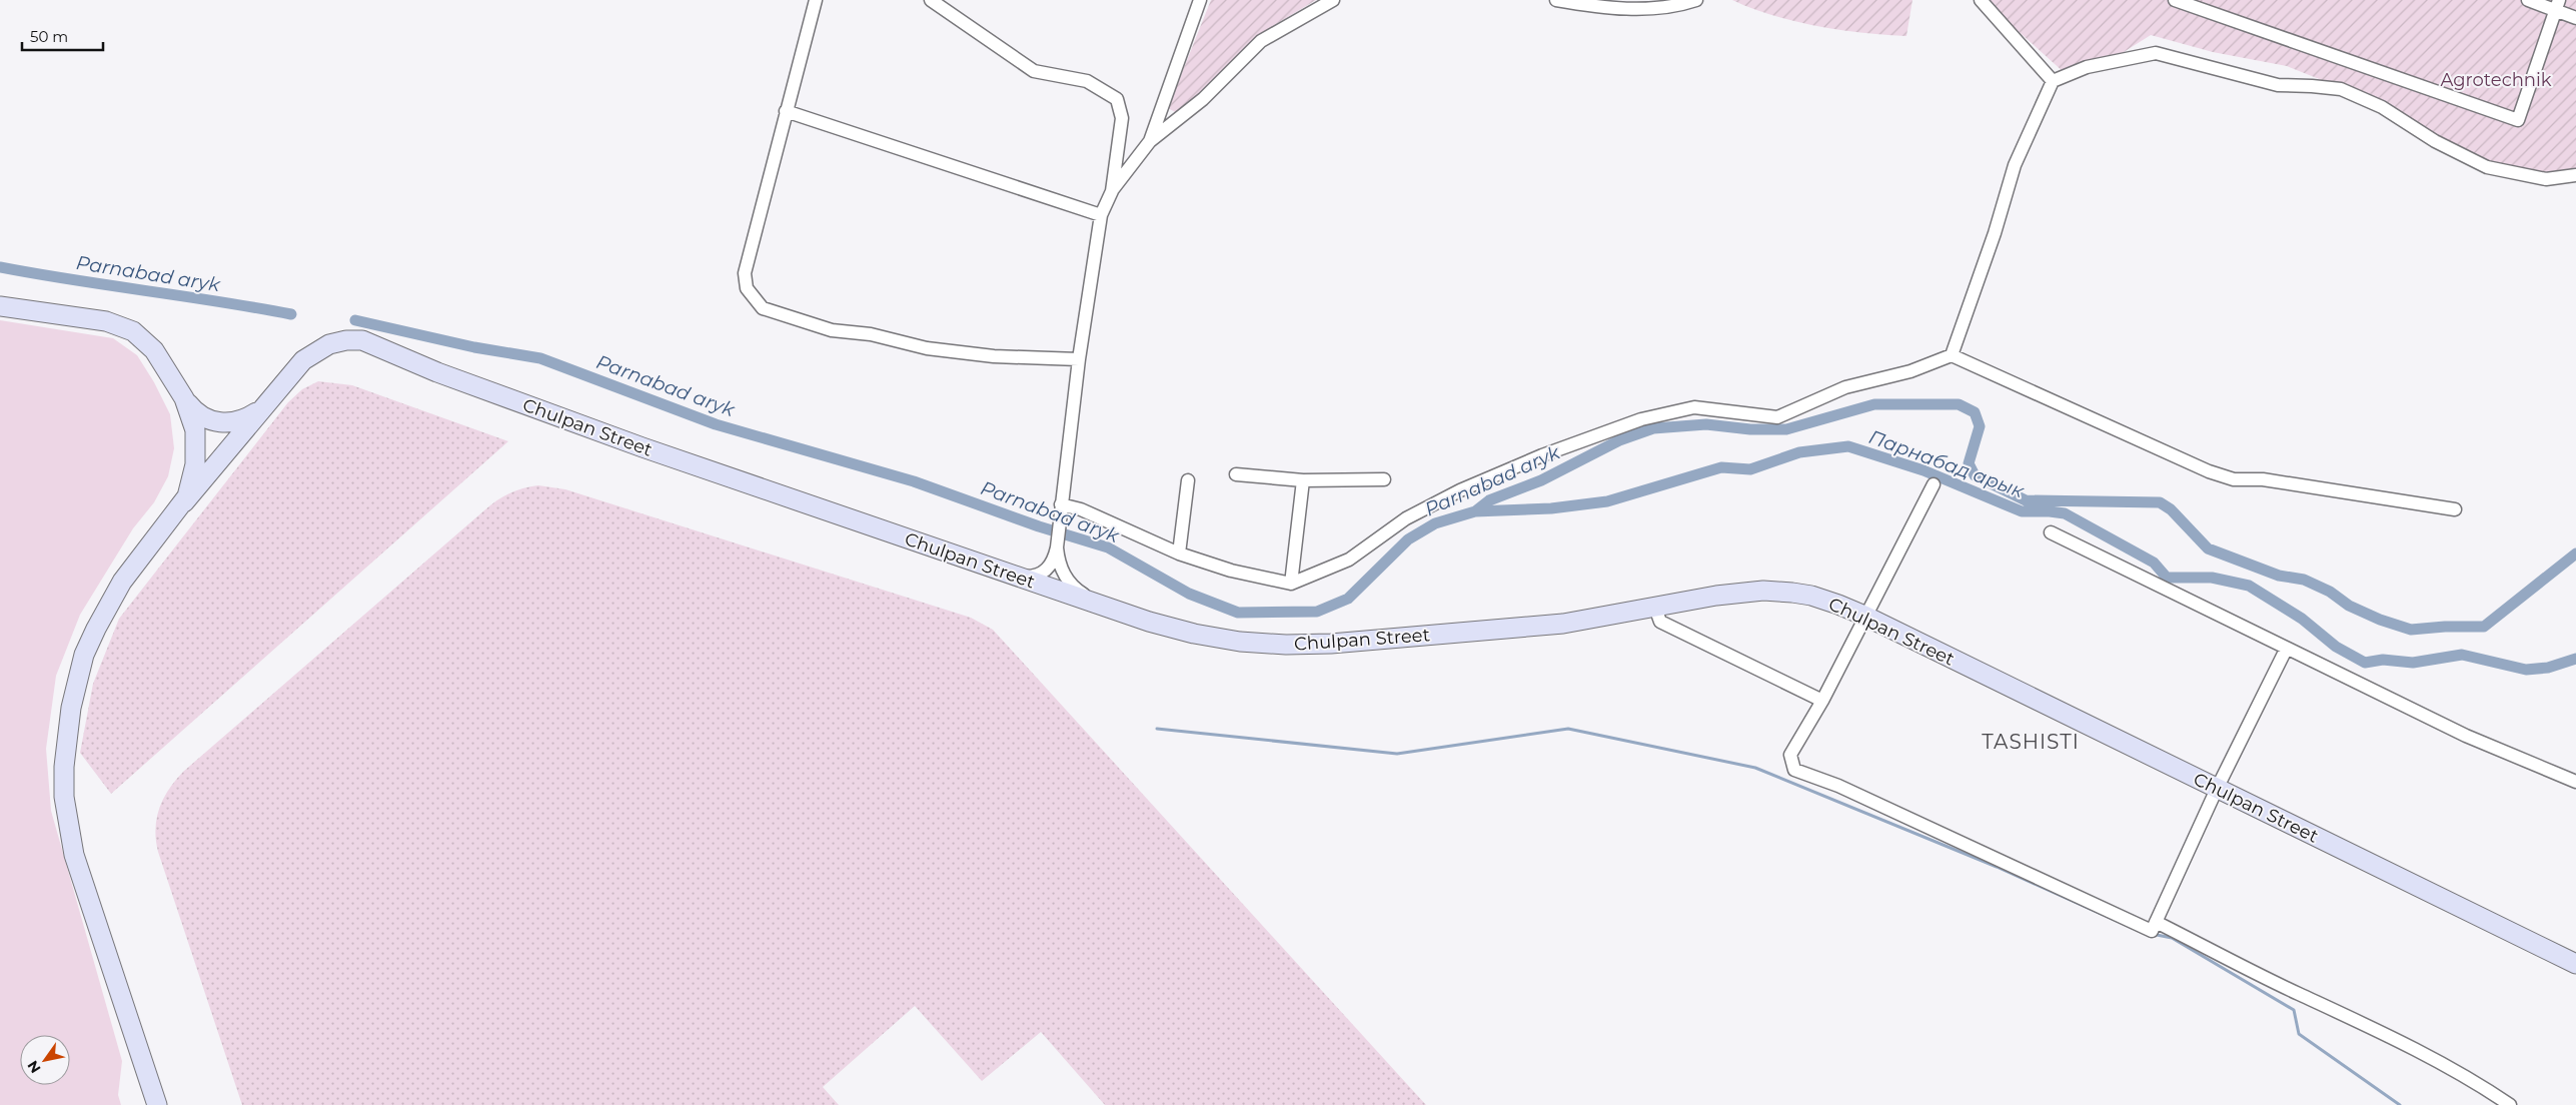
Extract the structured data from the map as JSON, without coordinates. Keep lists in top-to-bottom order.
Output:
{
  "streets": {
    "main road": ["Chulpan Street"]
  },
  "districts": ["TASHISTI"],
  "water": ["Parnabad aryk", "Парнабад арык"],
  "parks": ["Agrotechnik"],
  "scale_bar": "50 m",
  "north": "bottom left"
}
